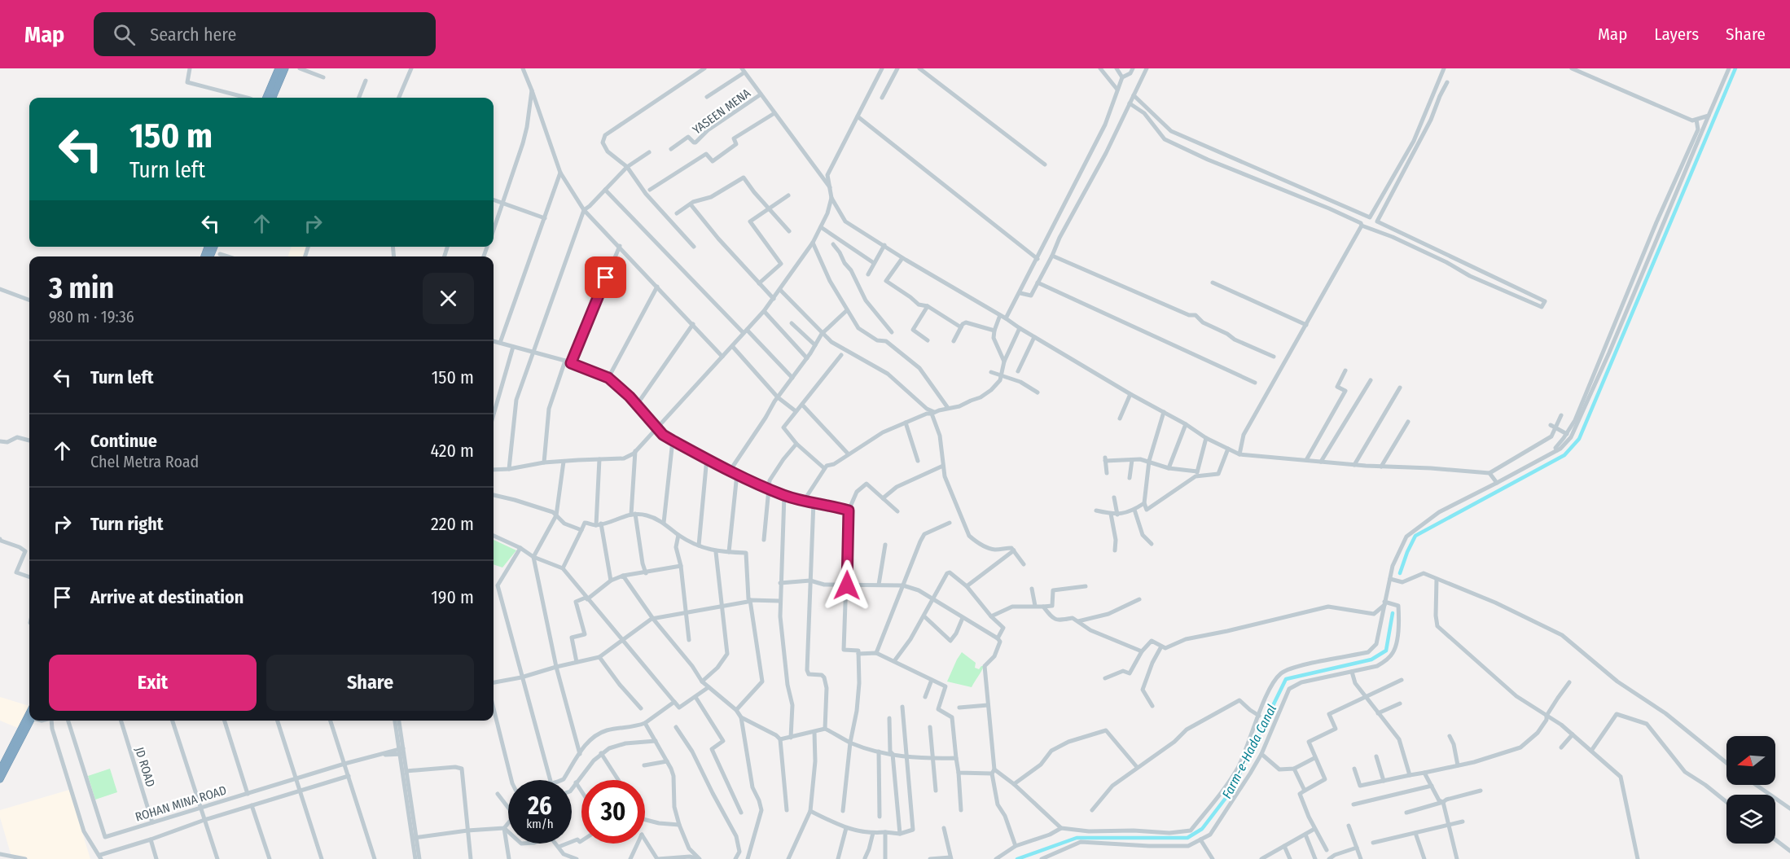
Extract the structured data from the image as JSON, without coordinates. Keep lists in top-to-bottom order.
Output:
{
  "streets": {
    "street": ["YASEEN MENA", "JD ROAD", "ROHAN MINA ROAD"]
  },
  "crossings": [
    ["JD ROAD", "ROHAN MINA ROAD"]
  ],
  "water": ["Farm-e-Hada Canal"],
  "north": "left",
  "page": {
    "header": "Map",
    "search": "Search here",
    "nav": ["Map", "Layers", "Share"],
    "turn": ["150 m", "Turn left"],
    "heading": ["3 min", "980 m · 19:36"],
    "list": [
      {
        "name": "Turn left",
        "value": "150 m"
      },
      {
        "name": "Continue",
        "note": "Chel Metra Road",
        "value": "420 m"
      },
      {
        "name": "Turn right",
        "value": "220 m"
      },
      {
        "name": "Arrive at destination",
        "value": "190 m"
      }
    ],
    "buttons": ["Exit", "Share"],
    "speed": "26 km/h",
    "limit": "30"
  }
}
